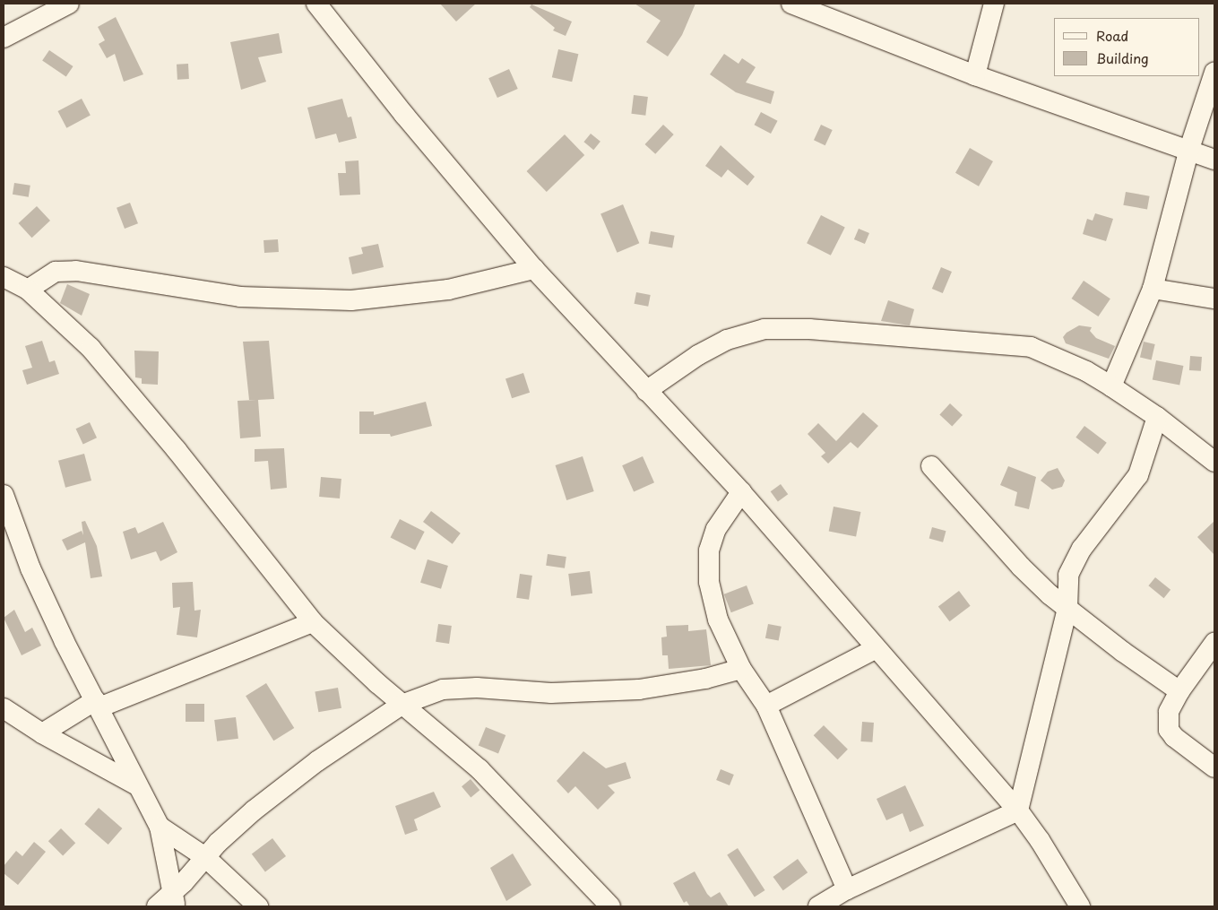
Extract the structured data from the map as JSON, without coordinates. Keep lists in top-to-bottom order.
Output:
{
  "legend": ["Road", "Building"]
}
